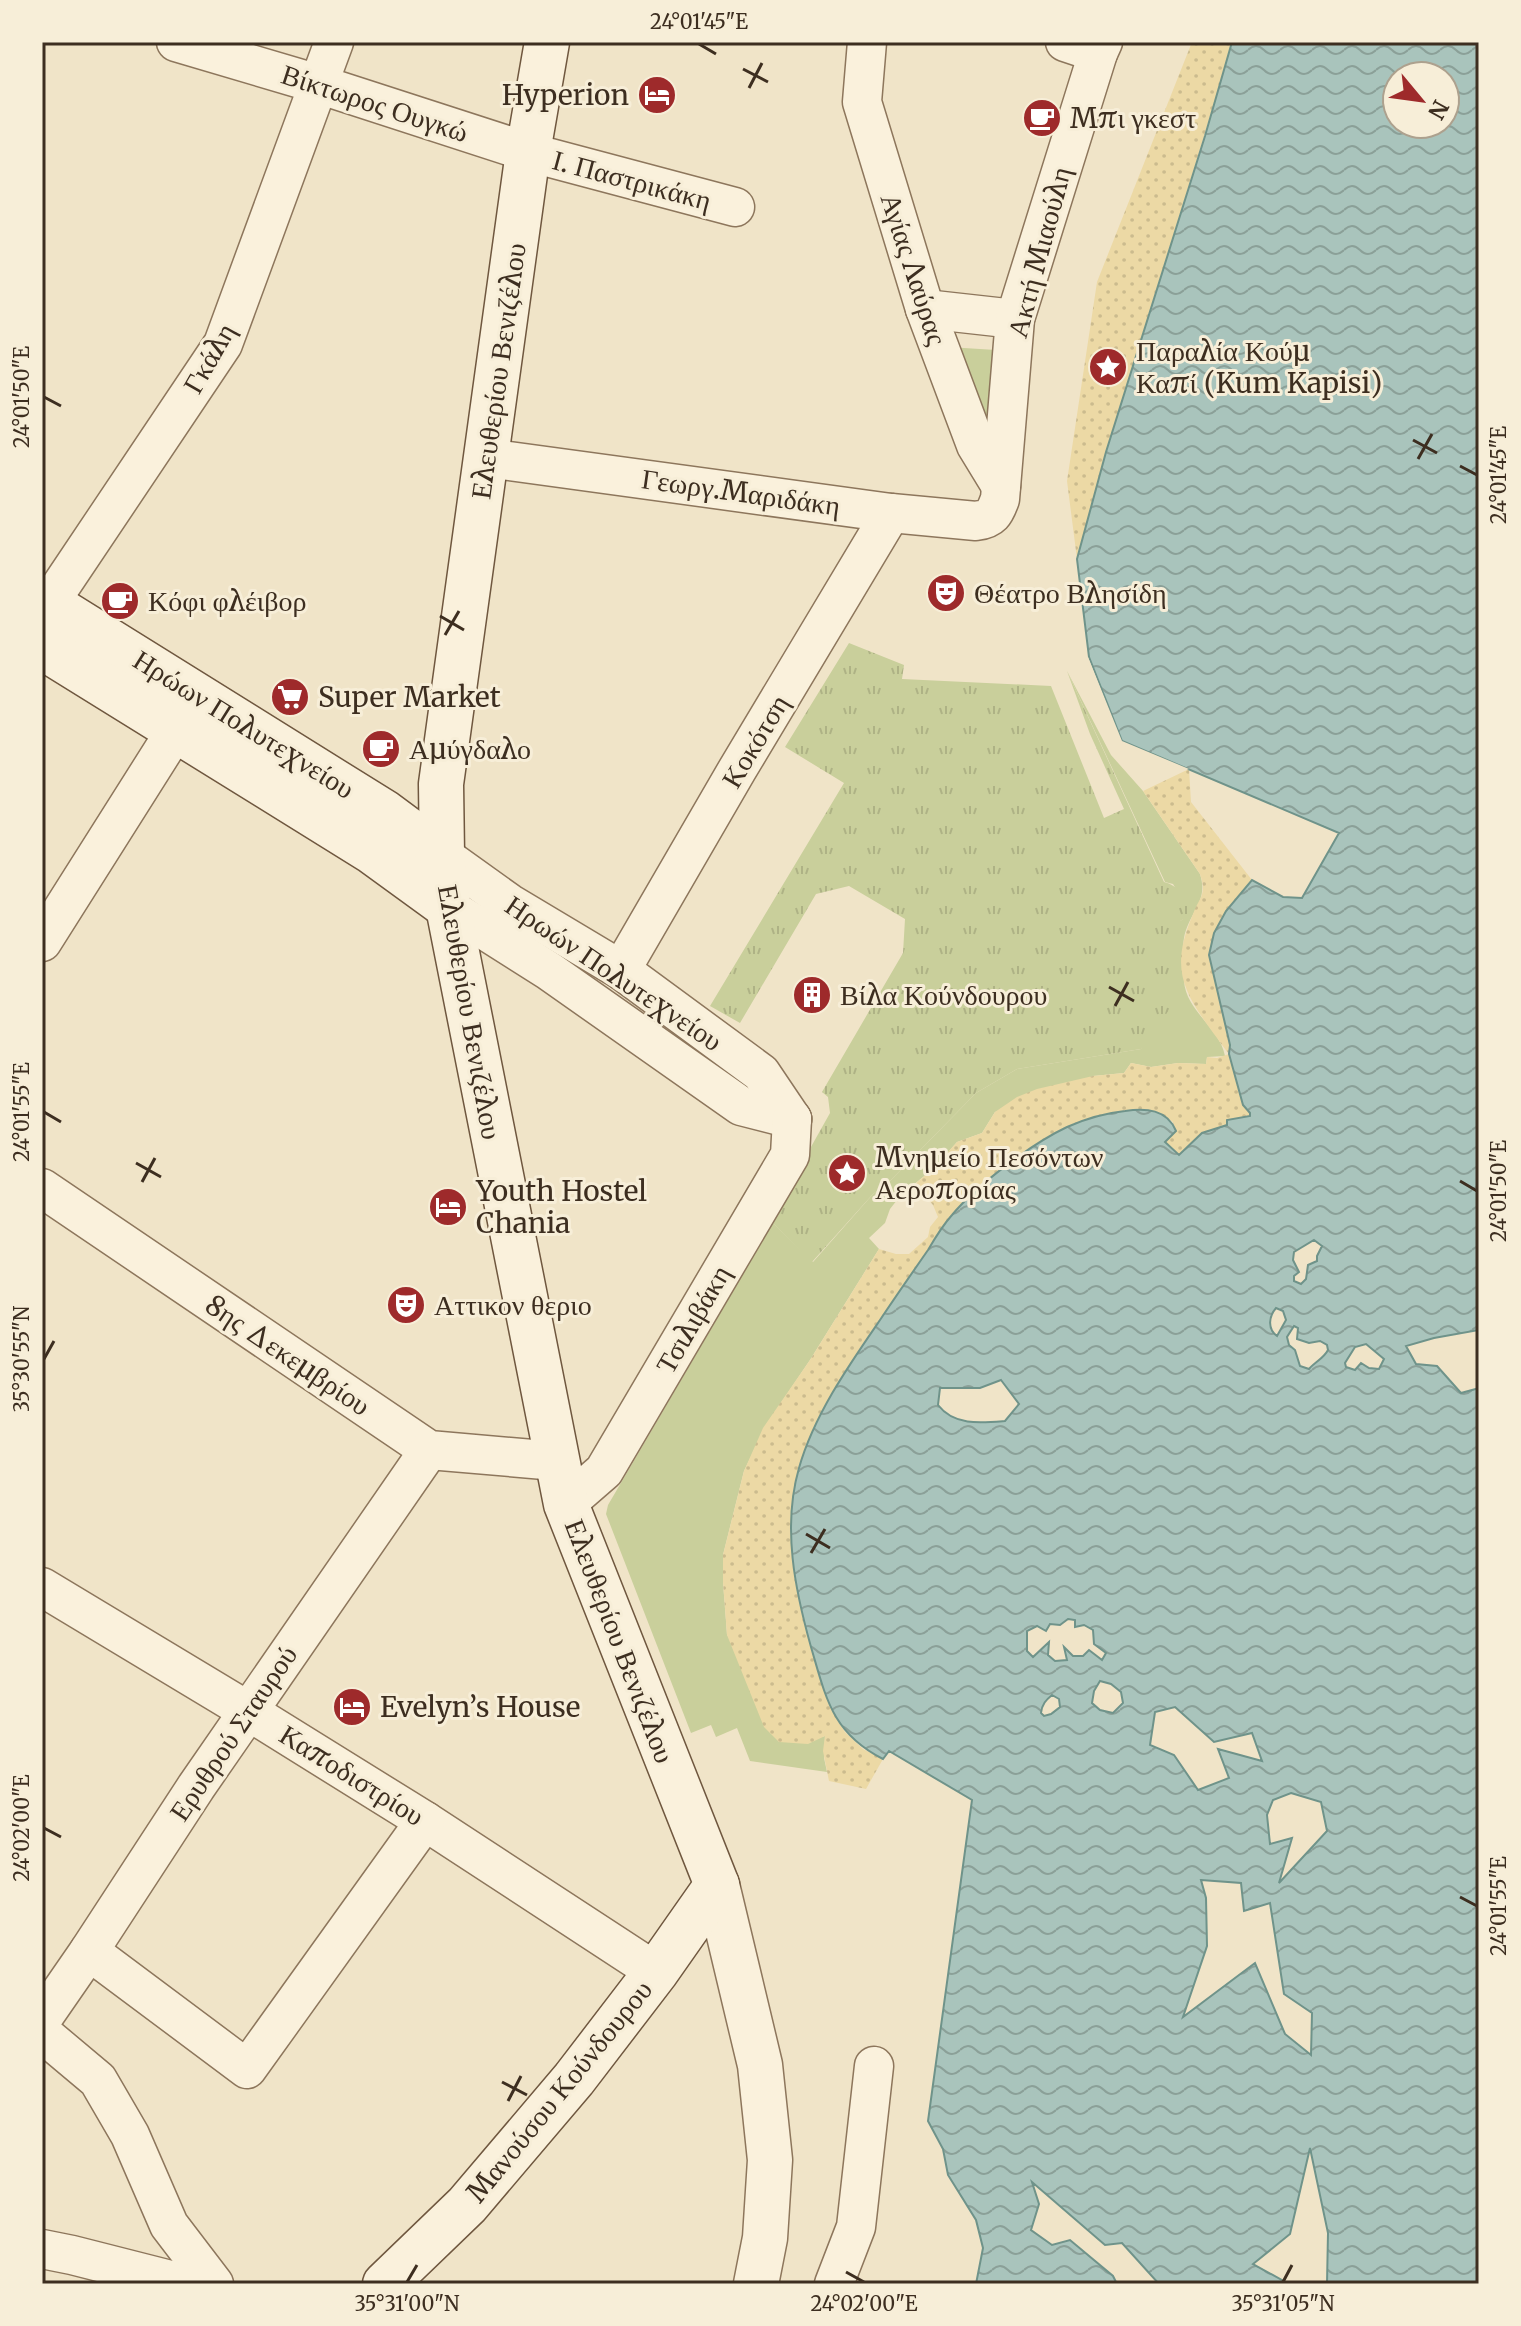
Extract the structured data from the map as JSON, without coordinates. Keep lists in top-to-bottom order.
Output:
{
  "streets": {
    "main road": ["Ελευθερίου Βενιζέλου", "Ηρώων Πολυτεχνείου", "Μανούσου Κούνδουρου"],
    "street": [
      "Βίκτωρος Ουγκώ",
      "Ι. Παστρικάκη",
      "Ακτή Μιαούλη",
      "Αγίας Λαύρας",
      "Γκάλη",
      "Γεωργ.Μαριδάκη",
      "Κοκότση",
      "Ηρωών Πολυτεχνείου",
      "Τσιλιβάκη",
      "8ης Δεκεμβρίου",
      "Ερυθρού Σταυρού",
      "Καποδιστρίου"
    ]
  },
  "crossings": [
    ["Βίκτωρος Ουγκώ", "Ι. Παστρικάκη"],
    ["Βίκτωρος Ουγκώ", "Γκάλη"],
    ["Βίκτωρος Ουγκώ", "Ελευθερίου Βενιζέλου"],
    ["Ι. Παστρικάκη", "Ελευθερίου Βενιζέλου"],
    ["Ακτή Μιαούλη", "Αγίας Λαύρας"],
    ["Ακτή Μιαούλη", "Γεωργ.Μαριδάκη"],
    ["Αγίας Λαύρας", "Γεωργ.Μαριδάκη"],
    ["Γκάλη", "Ηρώων Πολυτεχνείου"],
    ["Ελευθερίου Βενιζέλου", "Γεωργ.Μαριδάκη"],
    ["Ελευθερίου Βενιζέλου", "Ηρώων Πολυτεχνείου"],
    ["Ελευθερίου Βενιζέλου", "Ηρωών Πολυτεχνείου"],
    ["Ελευθερίου Βενιζέλου", "Τσιλιβάκη"],
    ["Ελευθερίου Βενιζέλου", "8ης Δεκεμβρίου"],
    ["Ελευθερίου Βενιζέλου", "Μανούσου Κούνδουρου"],
    ["Γεωργ.Μαριδάκη", "Κοκότση"],
    ["Ηρώων Πολυτεχνείου", "Ηρωών Πολυτεχνείου"],
    ["Κοκότση", "Ηρωών Πολυτεχνείου"],
    ["Ηρωών Πολυτεχνείου", "Τσιλιβάκη"],
    ["8ης Δεκεμβρίου", "Ερυθρού Σταυρού"],
    ["Ερυθρού Σταυρού", "Καποδιστρίου"],
    ["Καποδιστρίου", "Μανούσου Κούνδουρου"]
  ],
  "places": {
    "hotel": ["Hyperion", "Youth Hostel Chania", "Evelyn’s House"],
    "cafe": ["Μπι γκεστ", "Κόφι φλέιβορ", "Αμύγδαλο"],
    "place": ["Παραλία Κούμ Καπί (Kum Kapisi)", "Μνημείο Πεσόντων Αεροπορίας"],
    "theatre": ["Θέατρο Βλησίδη", "Αττικον θεριο"],
    "supermarket": ["Super Market"],
    "building": ["Βίλα Κούνδουρου"]
  },
  "north": "bottom right",
  "coordinates": [
    "24°01'45\"E",
    "24°01'50\"E",
    "24°01'55\"E",
    "35°30'55\"N",
    "24°02'00\"E",
    "35°31'00\"N",
    "35°31'05\"N"
  ]
}
